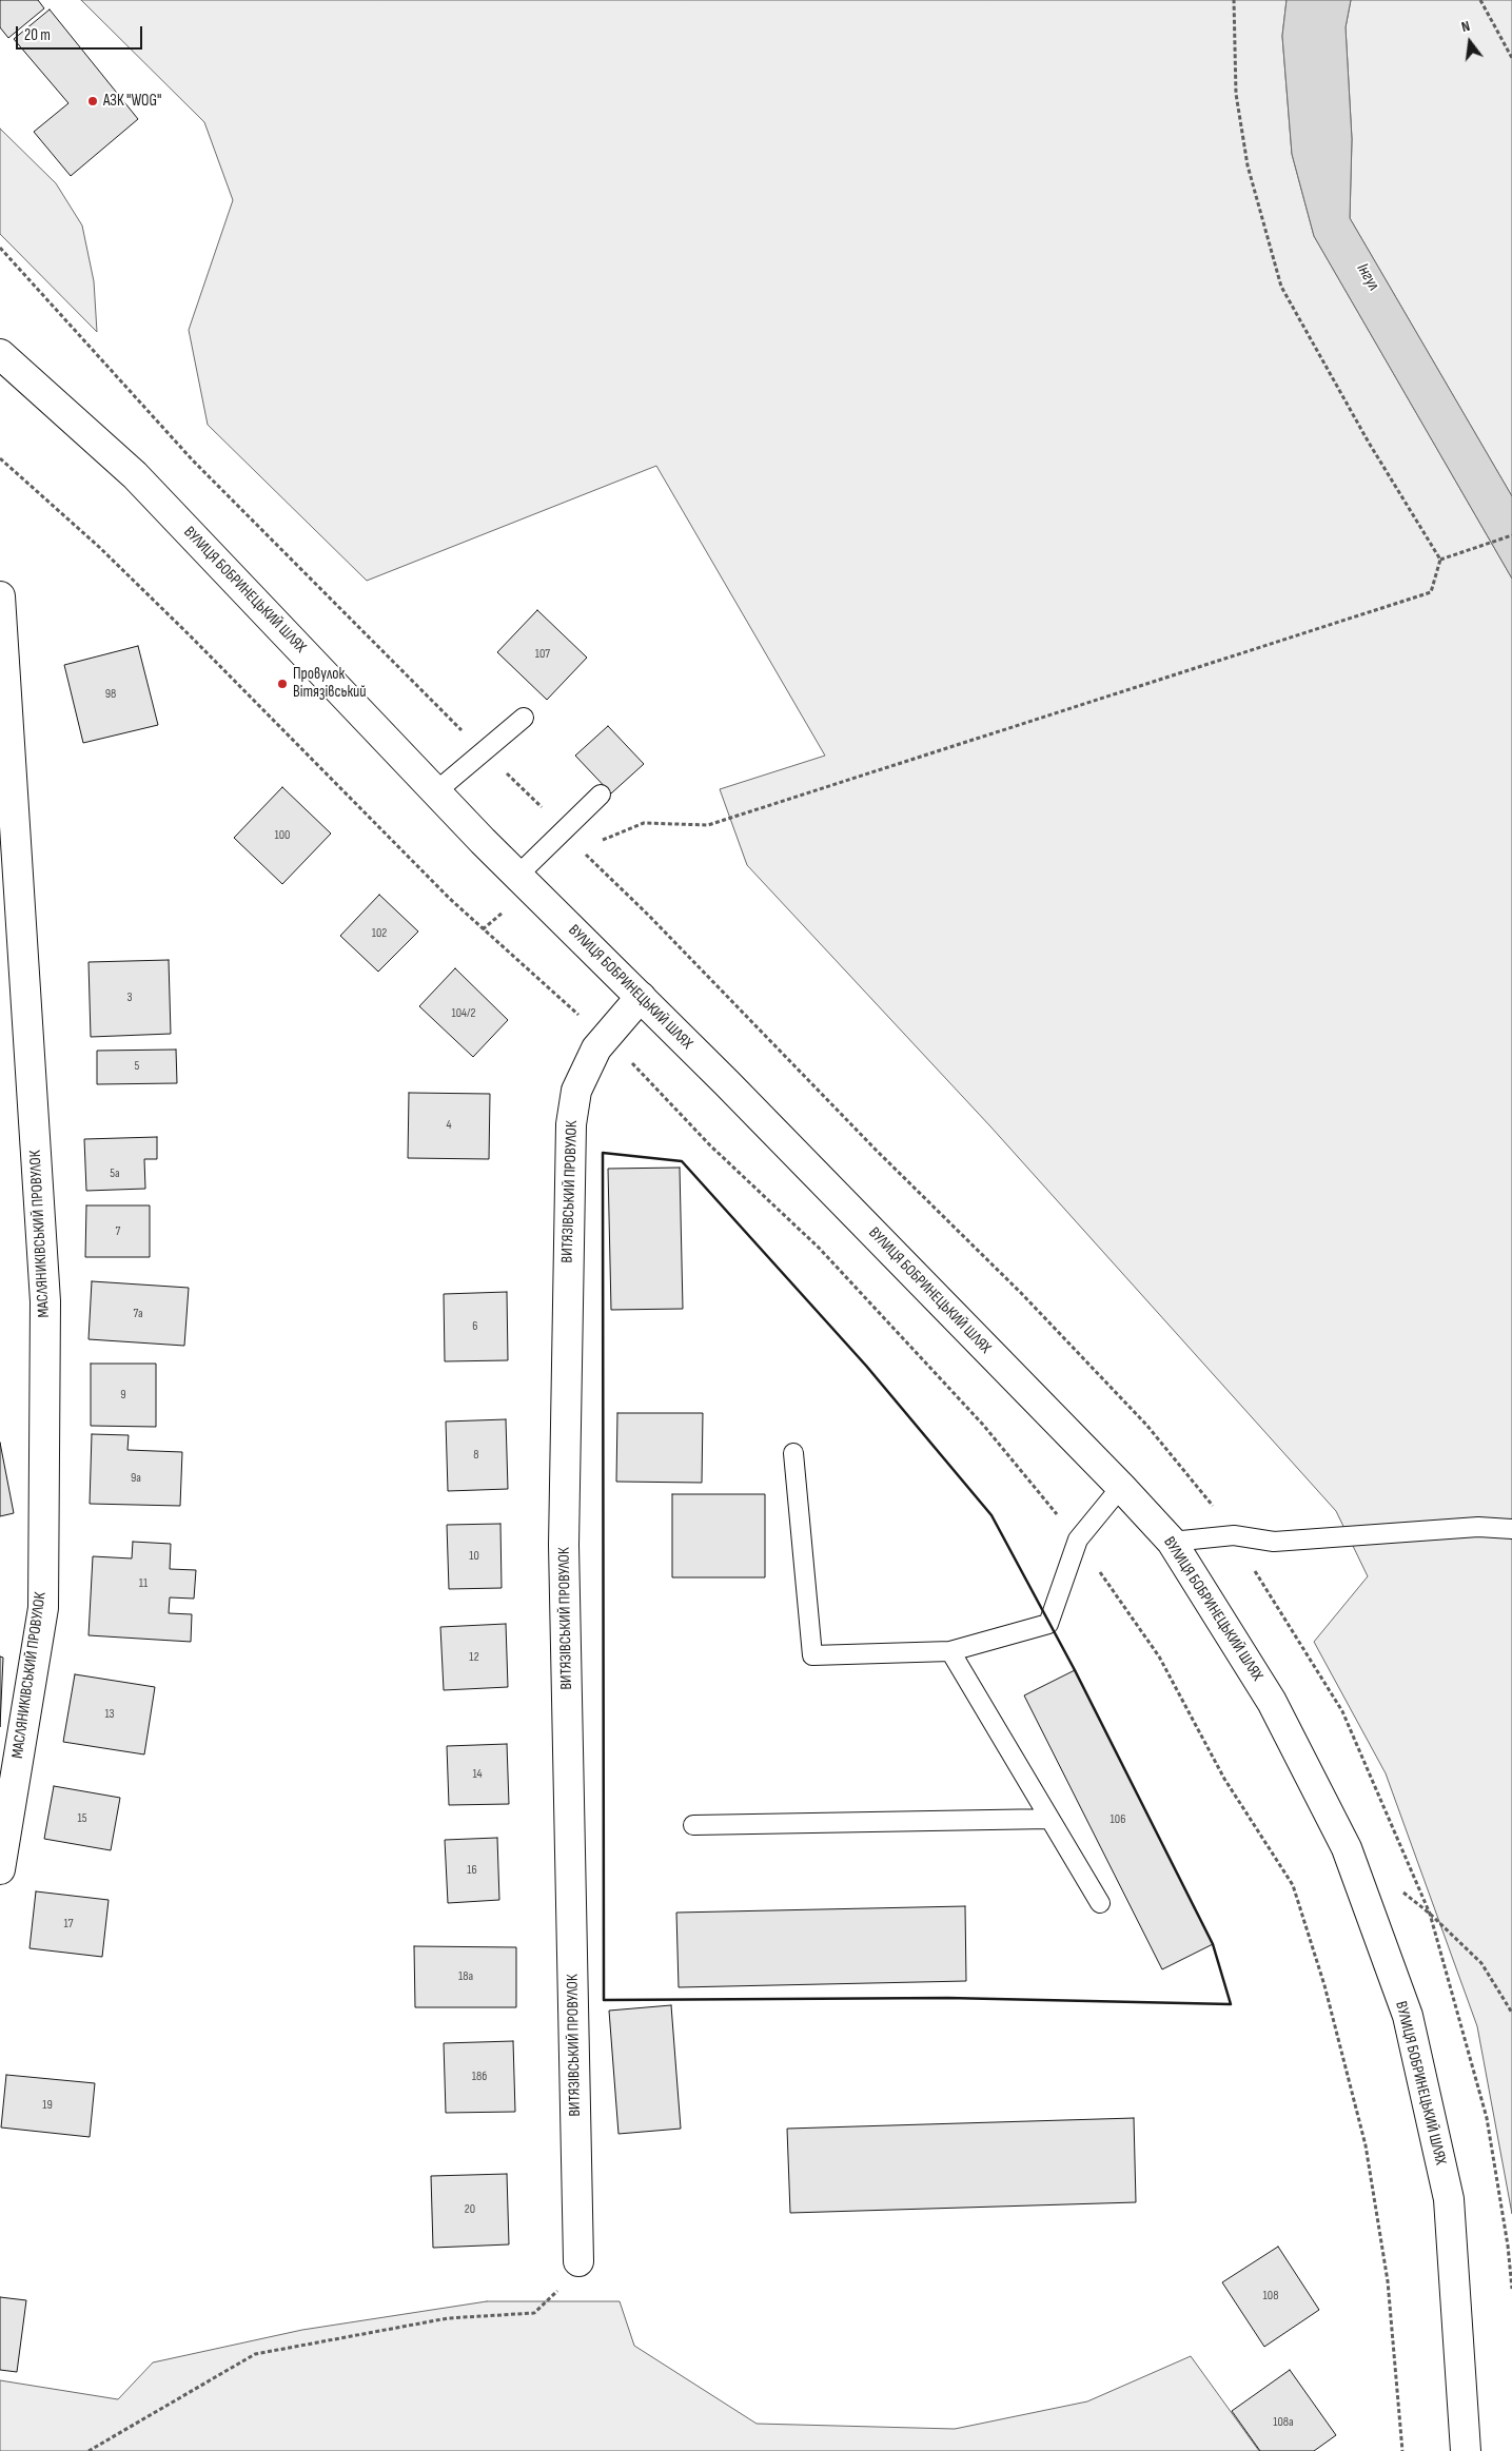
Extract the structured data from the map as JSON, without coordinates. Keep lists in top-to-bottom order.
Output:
{
  "streets": {
    "main road": ["ВУЛИЦЯ БОБРИНЕЦЬКИЙ ШЛЯХ", "ВИТЯЗІВСЬКИЙ ПРОВУЛОК", "МАСЛЯНИКІВСЬКИЙ ПРОВУЛОК"]
  },
  "crossings": [
    ["ВУЛИЦЯ БОБРИНЕЦЬКИЙ ШЛЯХ", "ВИТЯЗІВСЬКИЙ ПРОВУЛОК"]
  ],
  "water": ["Інгул"],
  "places": ["АЗК \"WOG\"", "Провулок Вітязівський"],
  "house_numbers": [
    "107",
    "98",
    "100",
    "102",
    "3",
    "104/2",
    "5",
    "4",
    "5а",
    "7",
    "7а",
    "6",
    "9",
    "8",
    "9а",
    "10",
    "11",
    "12",
    "13",
    "14",
    "15",
    "106",
    "16",
    "17",
    "18а",
    "18б",
    "19",
    "20",
    "108",
    "108а"
  ],
  "scale_bar": "20 m",
  "north": "top"
}
